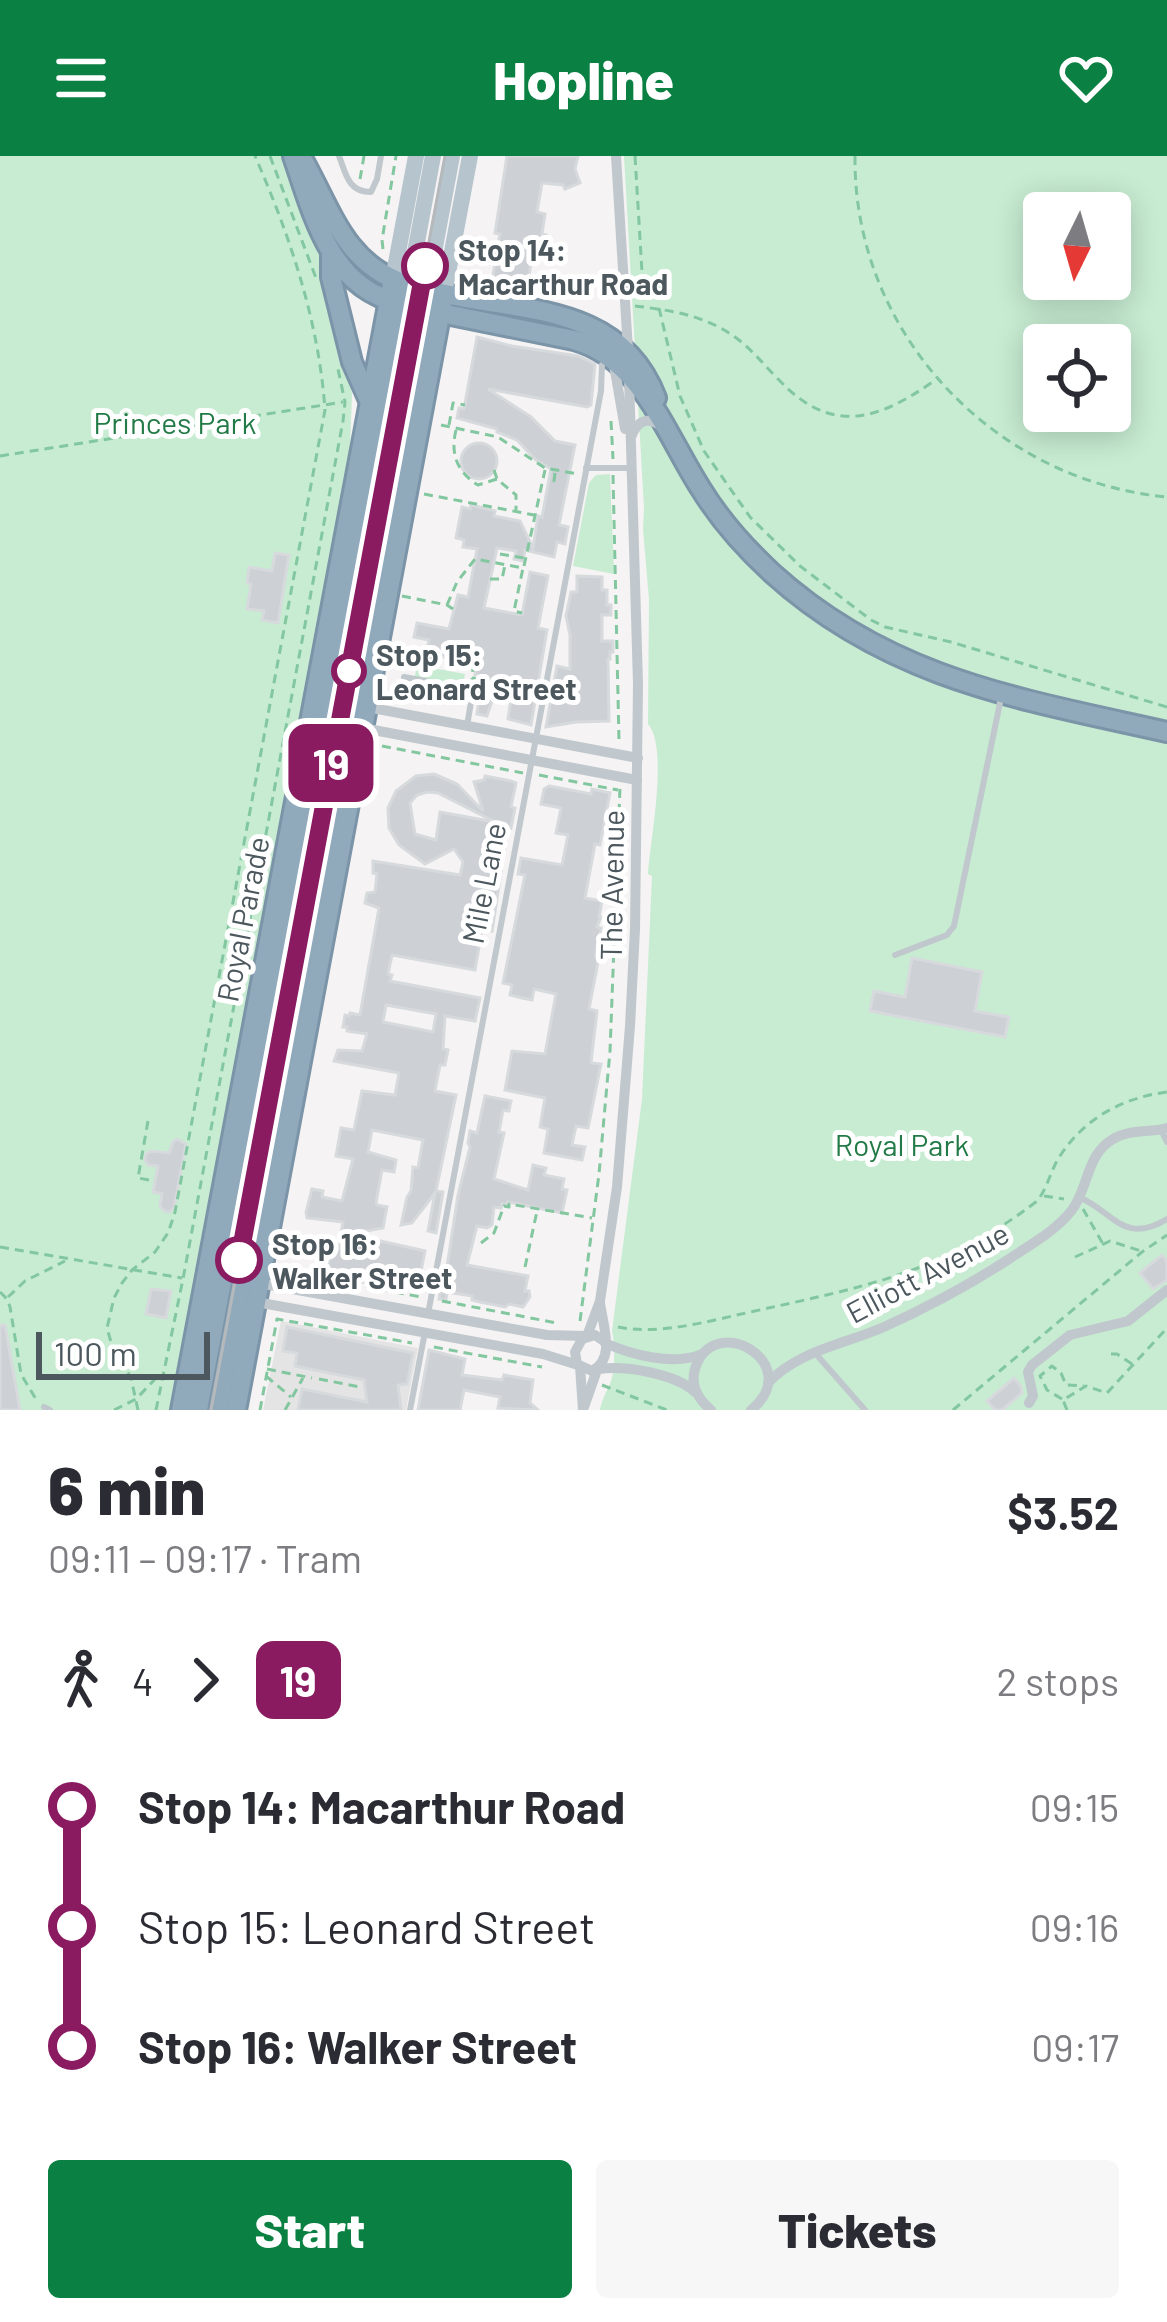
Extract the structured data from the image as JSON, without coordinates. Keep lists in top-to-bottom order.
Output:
{
  "streets": {
    "highway": ["Royal Parade"],
    "street": ["Mile Lane", "The Avenue", "Elliott Avenue"]
  },
  "crossings": [
    ["Mile Lane", "The Avenue"],
    ["The Avenue", "Elliott Avenue"]
  ],
  "parks": ["Princes Park", "Royal Park"],
  "places": ["Stop 14: Macarthur Road", "Stop 15: Leonard Street", "Stop 16: Walker Street"],
  "lines": ["tram line 19"],
  "scale_bar": "100 m",
  "north": "bottom",
  "page": {
    "header": "Hopline",
    "on_map": "19",
    "scale": "100 m",
    "heading": ["6 min", "09:11 – 09:17 · Tram", "$3.52"],
    "legs": ["4", "19", "2 stops"],
    "list": [
      {
        "name": "Stop 14: Macarthur Road",
        "value": "09:15"
      },
      {
        "name": "Stop 15: Leonard Street",
        "value": "09:16"
      },
      {
        "name": "Stop 16: Walker Street",
        "value": "09:17"
      }
    ],
    "buttons": ["Start", "Tickets"]
  }
}
